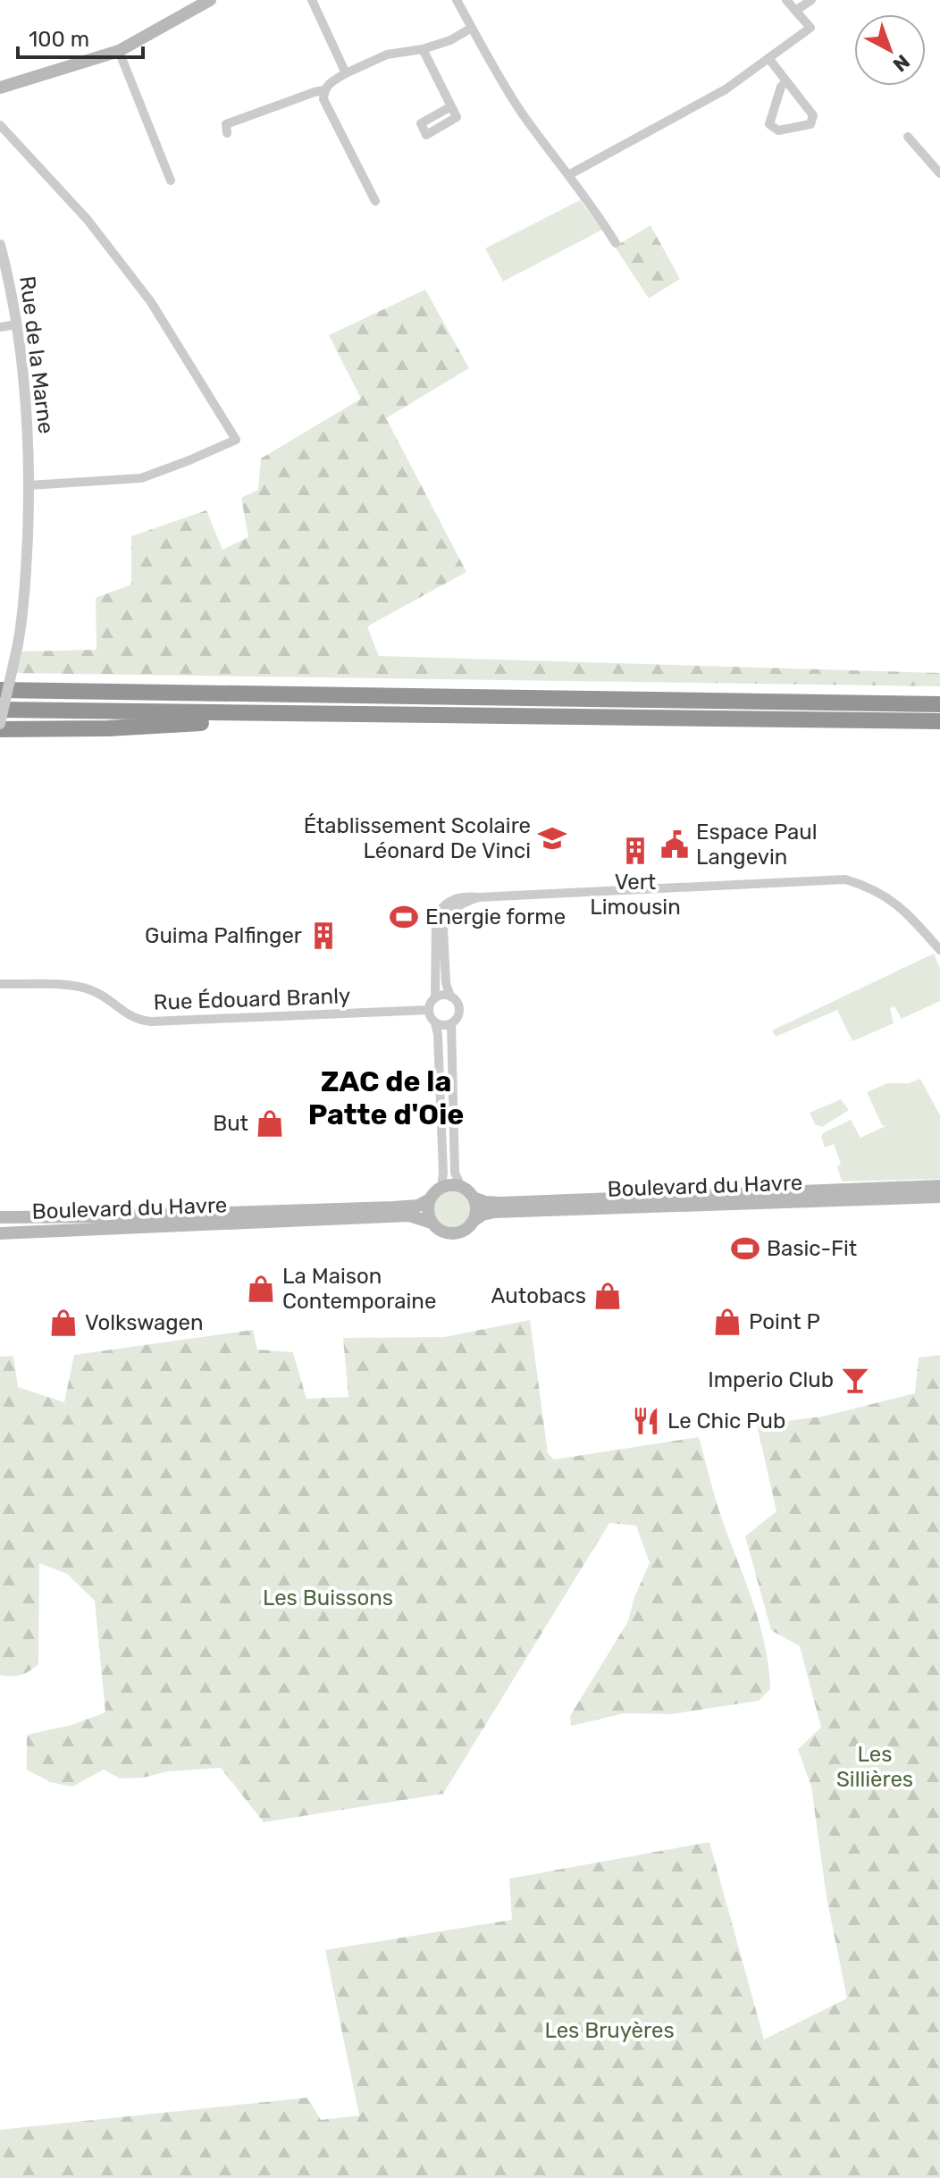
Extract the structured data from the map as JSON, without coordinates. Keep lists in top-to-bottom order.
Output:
{
  "streets": {
    "main road": ["Boulevard du Havre"],
    "street": ["Rue de la Marne", "Rue Édouard Branly"]
  },
  "districts": ["ZAC de la Patte d'Oie"],
  "parks": ["Les Buissons", "Les Sillières", "Les Bruyères"],
  "places": {
    "school or university": ["Établissement Scolaire Léonard De Vinci"],
    "public building": ["Espace Paul Langevin"],
    "building": ["Vert Limousin", "Guima Palfinger"],
    "sports": ["Energie forme", "Basic-Fit"],
    "shop": [
      "But",
      "La Maison Contemporaine",
      "Autobacs",
      "Point P",
      "Volkswagen"
    ],
    "bar": ["Imperio Club"],
    "restaurant": ["Le Chic Pub"]
  },
  "scale_bar": "100 m",
  "north": "bottom right"
}
